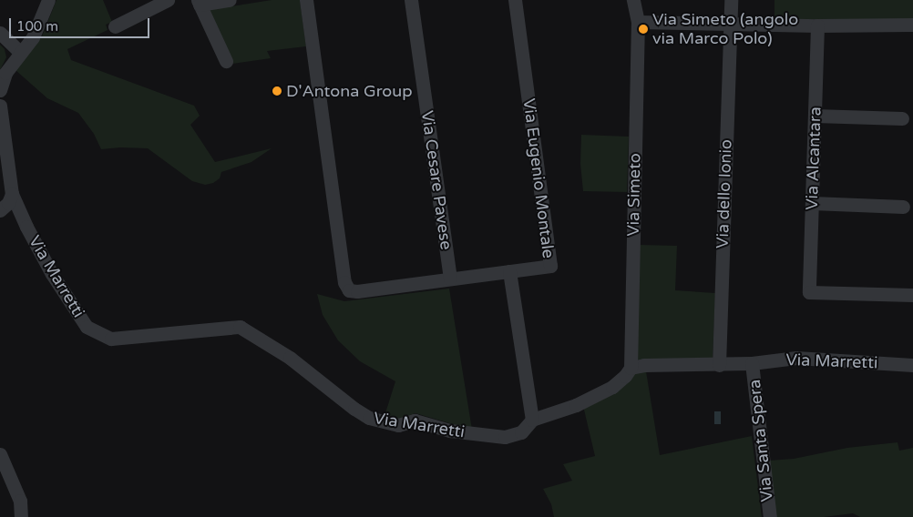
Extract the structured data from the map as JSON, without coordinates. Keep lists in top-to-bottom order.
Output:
{
  "streets": {
    "street": [
      "Via Alcantara",
      "Via Eugenio Montale",
      "Via Cesare Pavese",
      "Via dello Ionio",
      "Via Simeto",
      "Via Marretti",
      "Via Santa Spera"
    ]
  },
  "crossings": [
    ["Via Eugenio Montale", "Via Cesare Pavese"],
    ["Via dello Ionio", "Via Marretti"],
    ["Via Simeto", "Via Marretti"],
    ["Via Marretti", "Via Santa Spera"]
  ],
  "places": ["Via Simeto (angolo via Marco Polo)", "D'Antona Group"],
  "scale_bar": "100 m"
}
